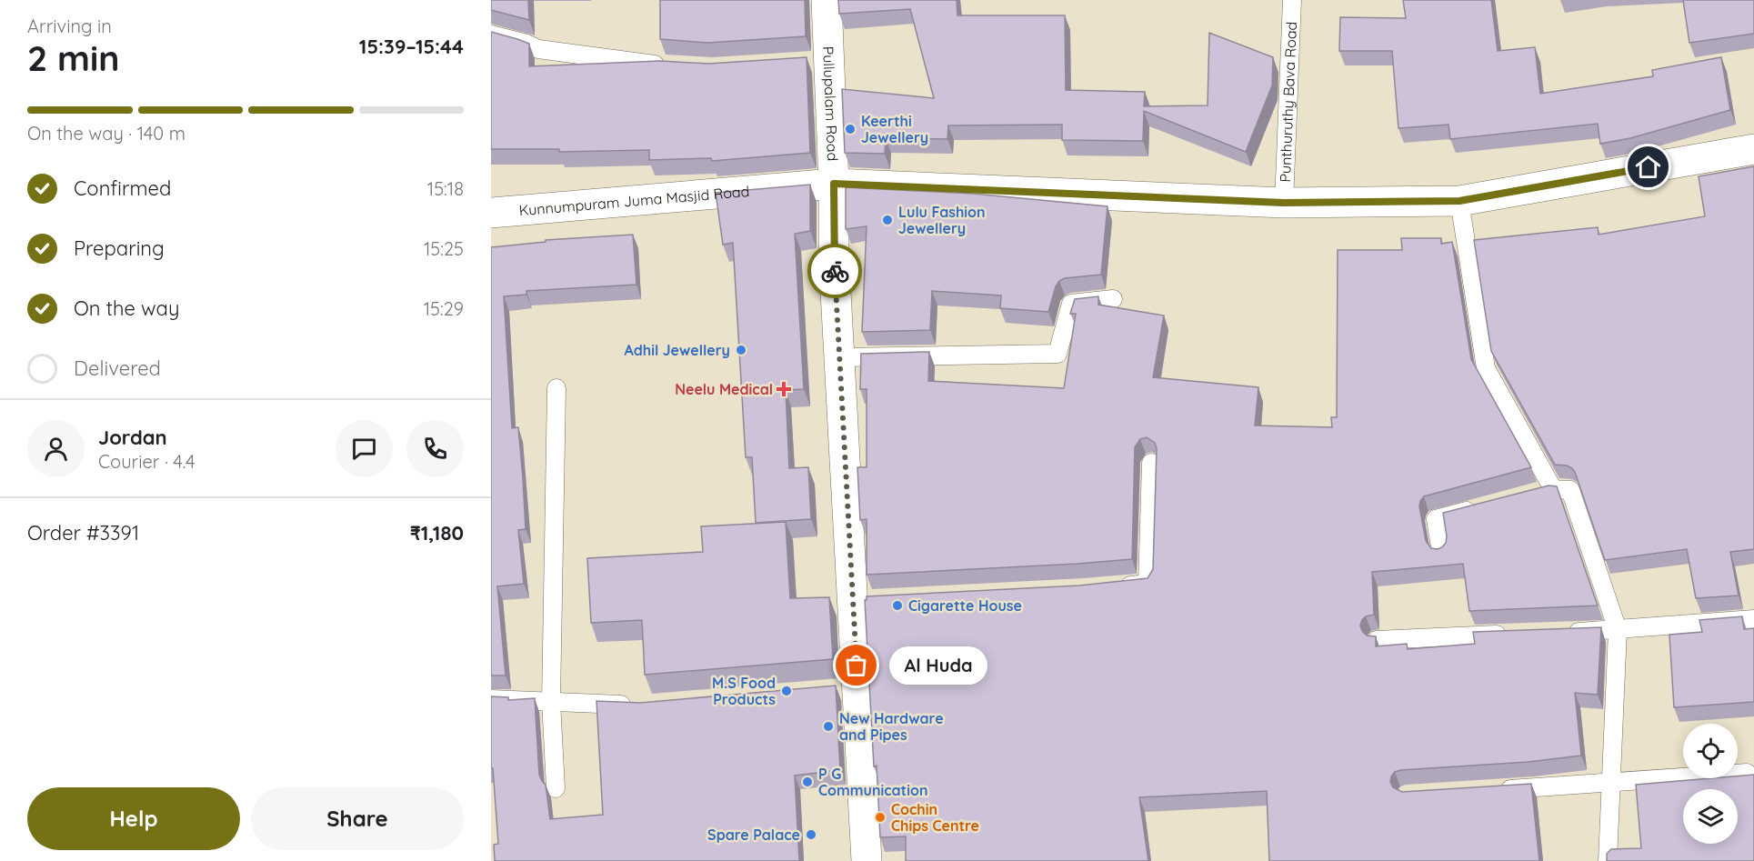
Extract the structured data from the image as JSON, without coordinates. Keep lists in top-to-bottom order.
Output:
{
  "streets": {
    "street": ["Pullupalam Road", "Kunnumpuram Juma Masjid Road"],
    "lane": ["Punthuruthy Bava Road"]
  },
  "crossings": [
    ["Punthuruthy Bava Road", "Kunnumpuram Juma Masjid Road"],
    ["Pullupalam Road", "Kunnumpuram Juma Masjid Road"]
  ],
  "places": {
    "other": [
      "Keerthi Jewellery",
      "Lulu Fashion Jewellery",
      "Adhil Jewellery",
      "Cigarette House",
      "Al Huda",
      "M.S Food Products",
      "New Hardware and Pipes",
      "P G Communication",
      "Cochin Chips Centre",
      "Spare Palace"
    ],
    "health": ["Neelu Medical"]
  },
  "page": {
    "heading": ["2 min", "Arriving in", "15:39–15:44"],
    "panel": [
      "Jordan",
      "Courier · 4.4",
      "Order #3391",
      "₹1,180"
    ],
    "bar": "On the way · 140 m",
    "list": [
      ["Confirmed", "15:18"],
      ["Preparing", "15:25"],
      ["On the way", "15:29"],
      "Delivered"
    ],
    "bubble": "Al Huda",
    "buttons": ["Help", "Share"]
  }
}
